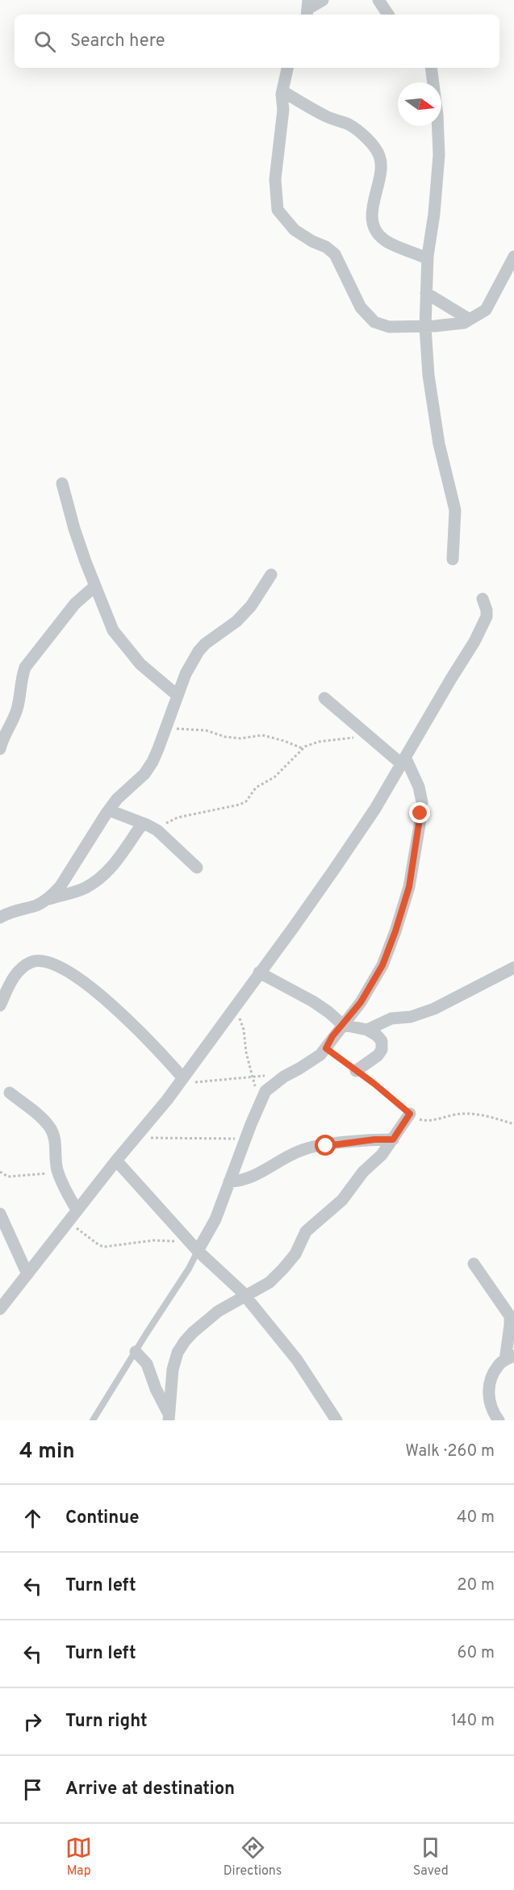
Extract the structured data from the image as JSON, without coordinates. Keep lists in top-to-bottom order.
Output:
{
  "north": "right",
  "page": {
    "search": "Search here",
    "heading": ["4 min", "Walk · 260 m"],
    "list": [
      ["Continue", "40 m"],
      ["Turn left", "20 m"],
      ["Turn left", "60 m"],
      ["Turn right", "140 m"],
      "Arrive at destination"
    ],
    "nav": ["Map", "Directions", "Saved"]
  }
}
